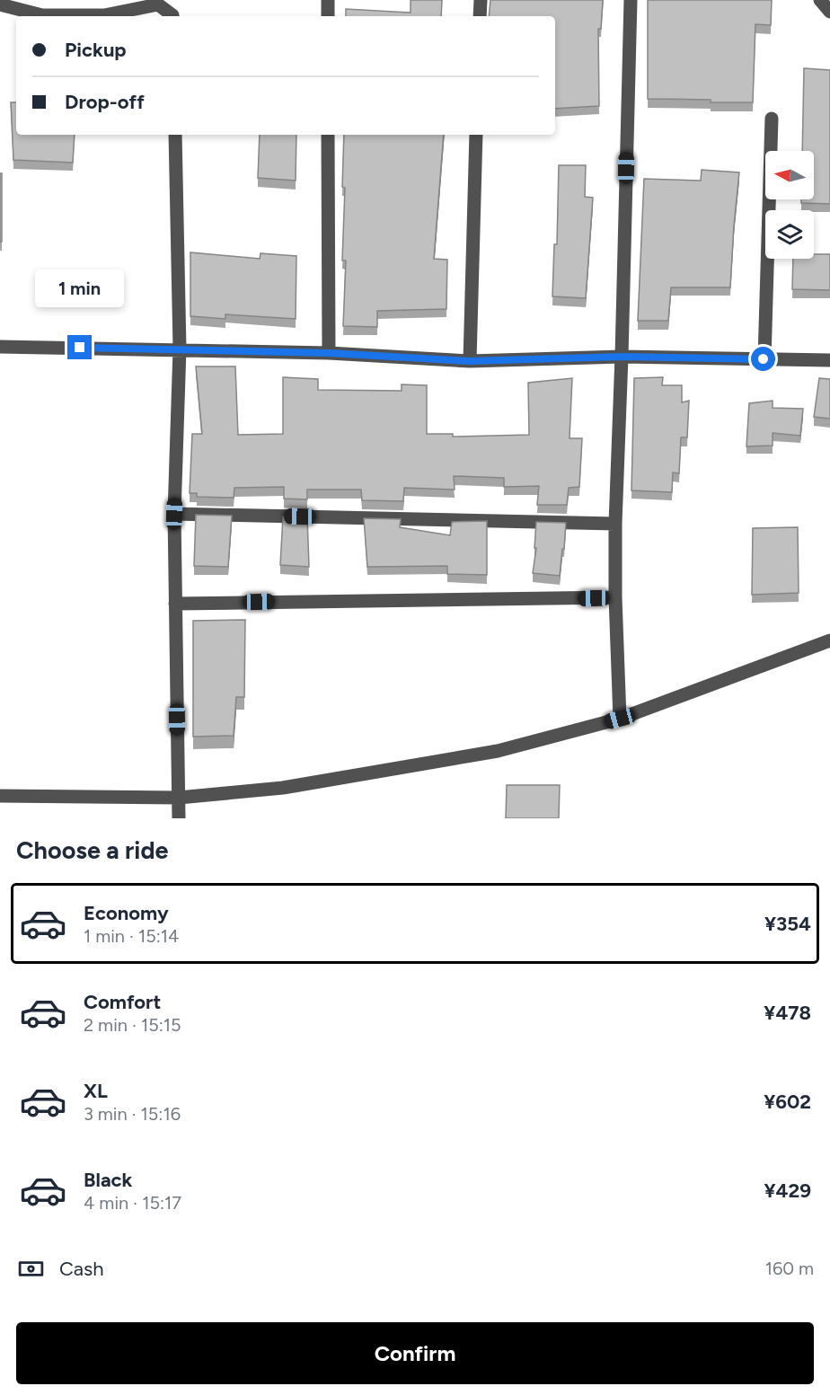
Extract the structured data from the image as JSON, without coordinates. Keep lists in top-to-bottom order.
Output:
{
  "north": "left",
  "page": {
    "banner": ["Pickup", "Drop-off"],
    "bubble": "1 min",
    "heading": "Choose a ride",
    "list": [
      {
        "name": "Economy",
        "note": "1 min · 15:14",
        "value": "¥354"
      },
      {
        "name": "Comfort",
        "note": "2 min · 15:15",
        "value": "¥478"
      },
      {
        "name": "XL",
        "note": "3 min · 15:16",
        "value": "¥602"
      },
      {
        "name": "Black",
        "note": "4 min · 15:17",
        "value": "¥429"
      }
    ],
    "pay": ["Cash", "160 m"],
    "buttons": "Confirm"
  }
}
